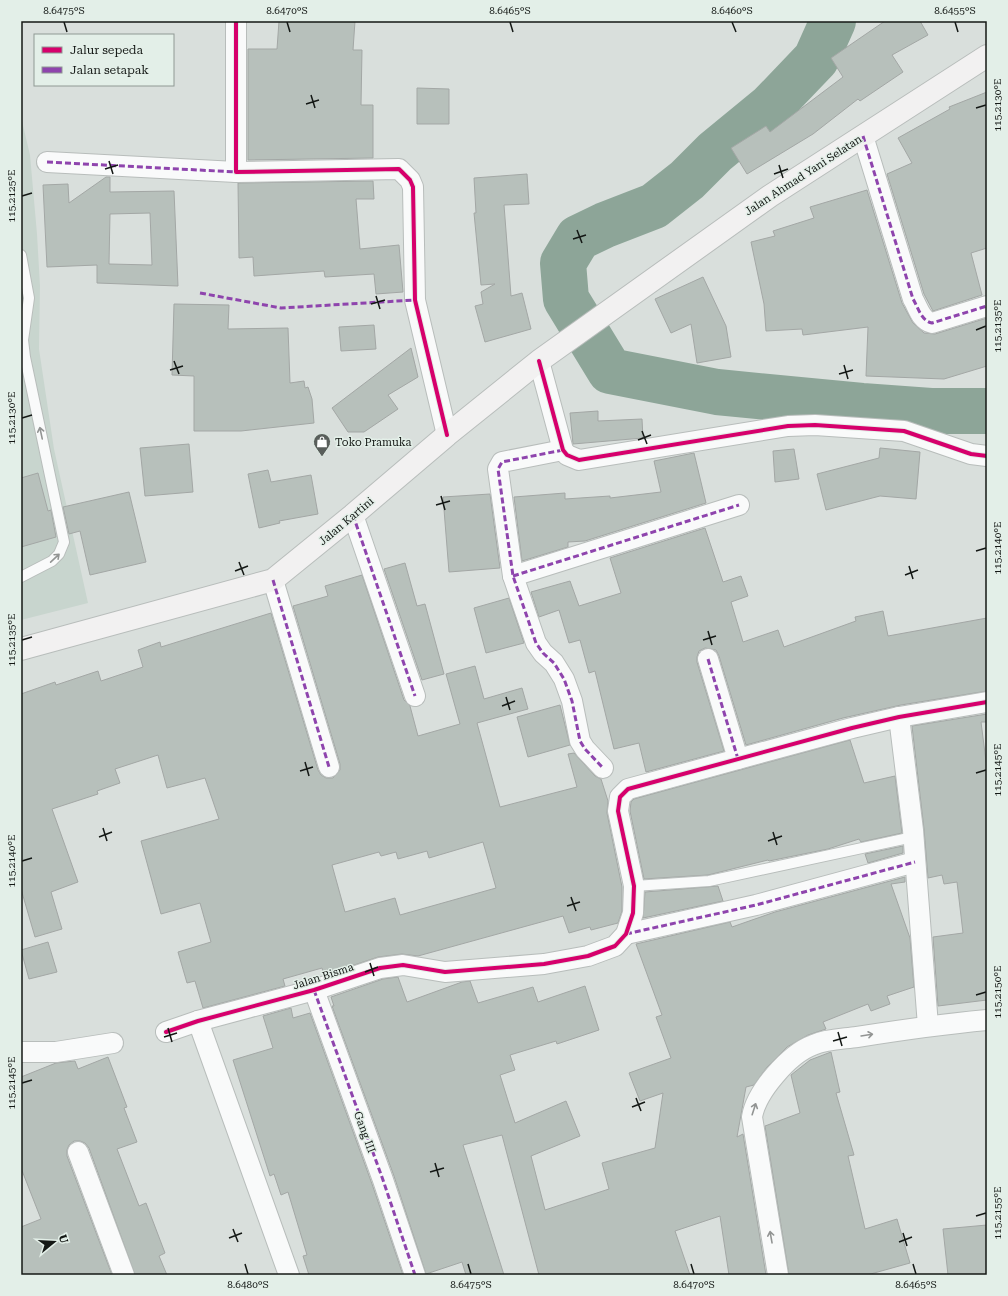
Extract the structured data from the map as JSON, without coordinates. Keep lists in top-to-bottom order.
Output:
{
  "streets": {
    "main road": ["Jalan Ahmad Yani Selatan", "Jalan Kartini"],
    "street": ["Jalan Bisma", "Gang III"]
  },
  "crossings": [
    ["Jalan Ahmad Yani Selatan", "Jalan Kartini"],
    ["Jalan Bisma", "Gang III"]
  ],
  "places": {
    "shop": ["Toko Pramuka"]
  },
  "legend": ["Jalur sepeda", "Jalan setapak"],
  "north": "right",
  "coordinates": [
    "8.6475°S",
    "8.6470°S",
    "8.6465°S",
    "8.6460°S",
    "8.6455°S",
    "115.2130°E",
    "115.2125°E",
    "115.2135°E",
    "115.2140°E",
    "115.2145°E",
    "115.2150°E",
    "115.2155°E",
    "8.6480°S"
  ]
}
